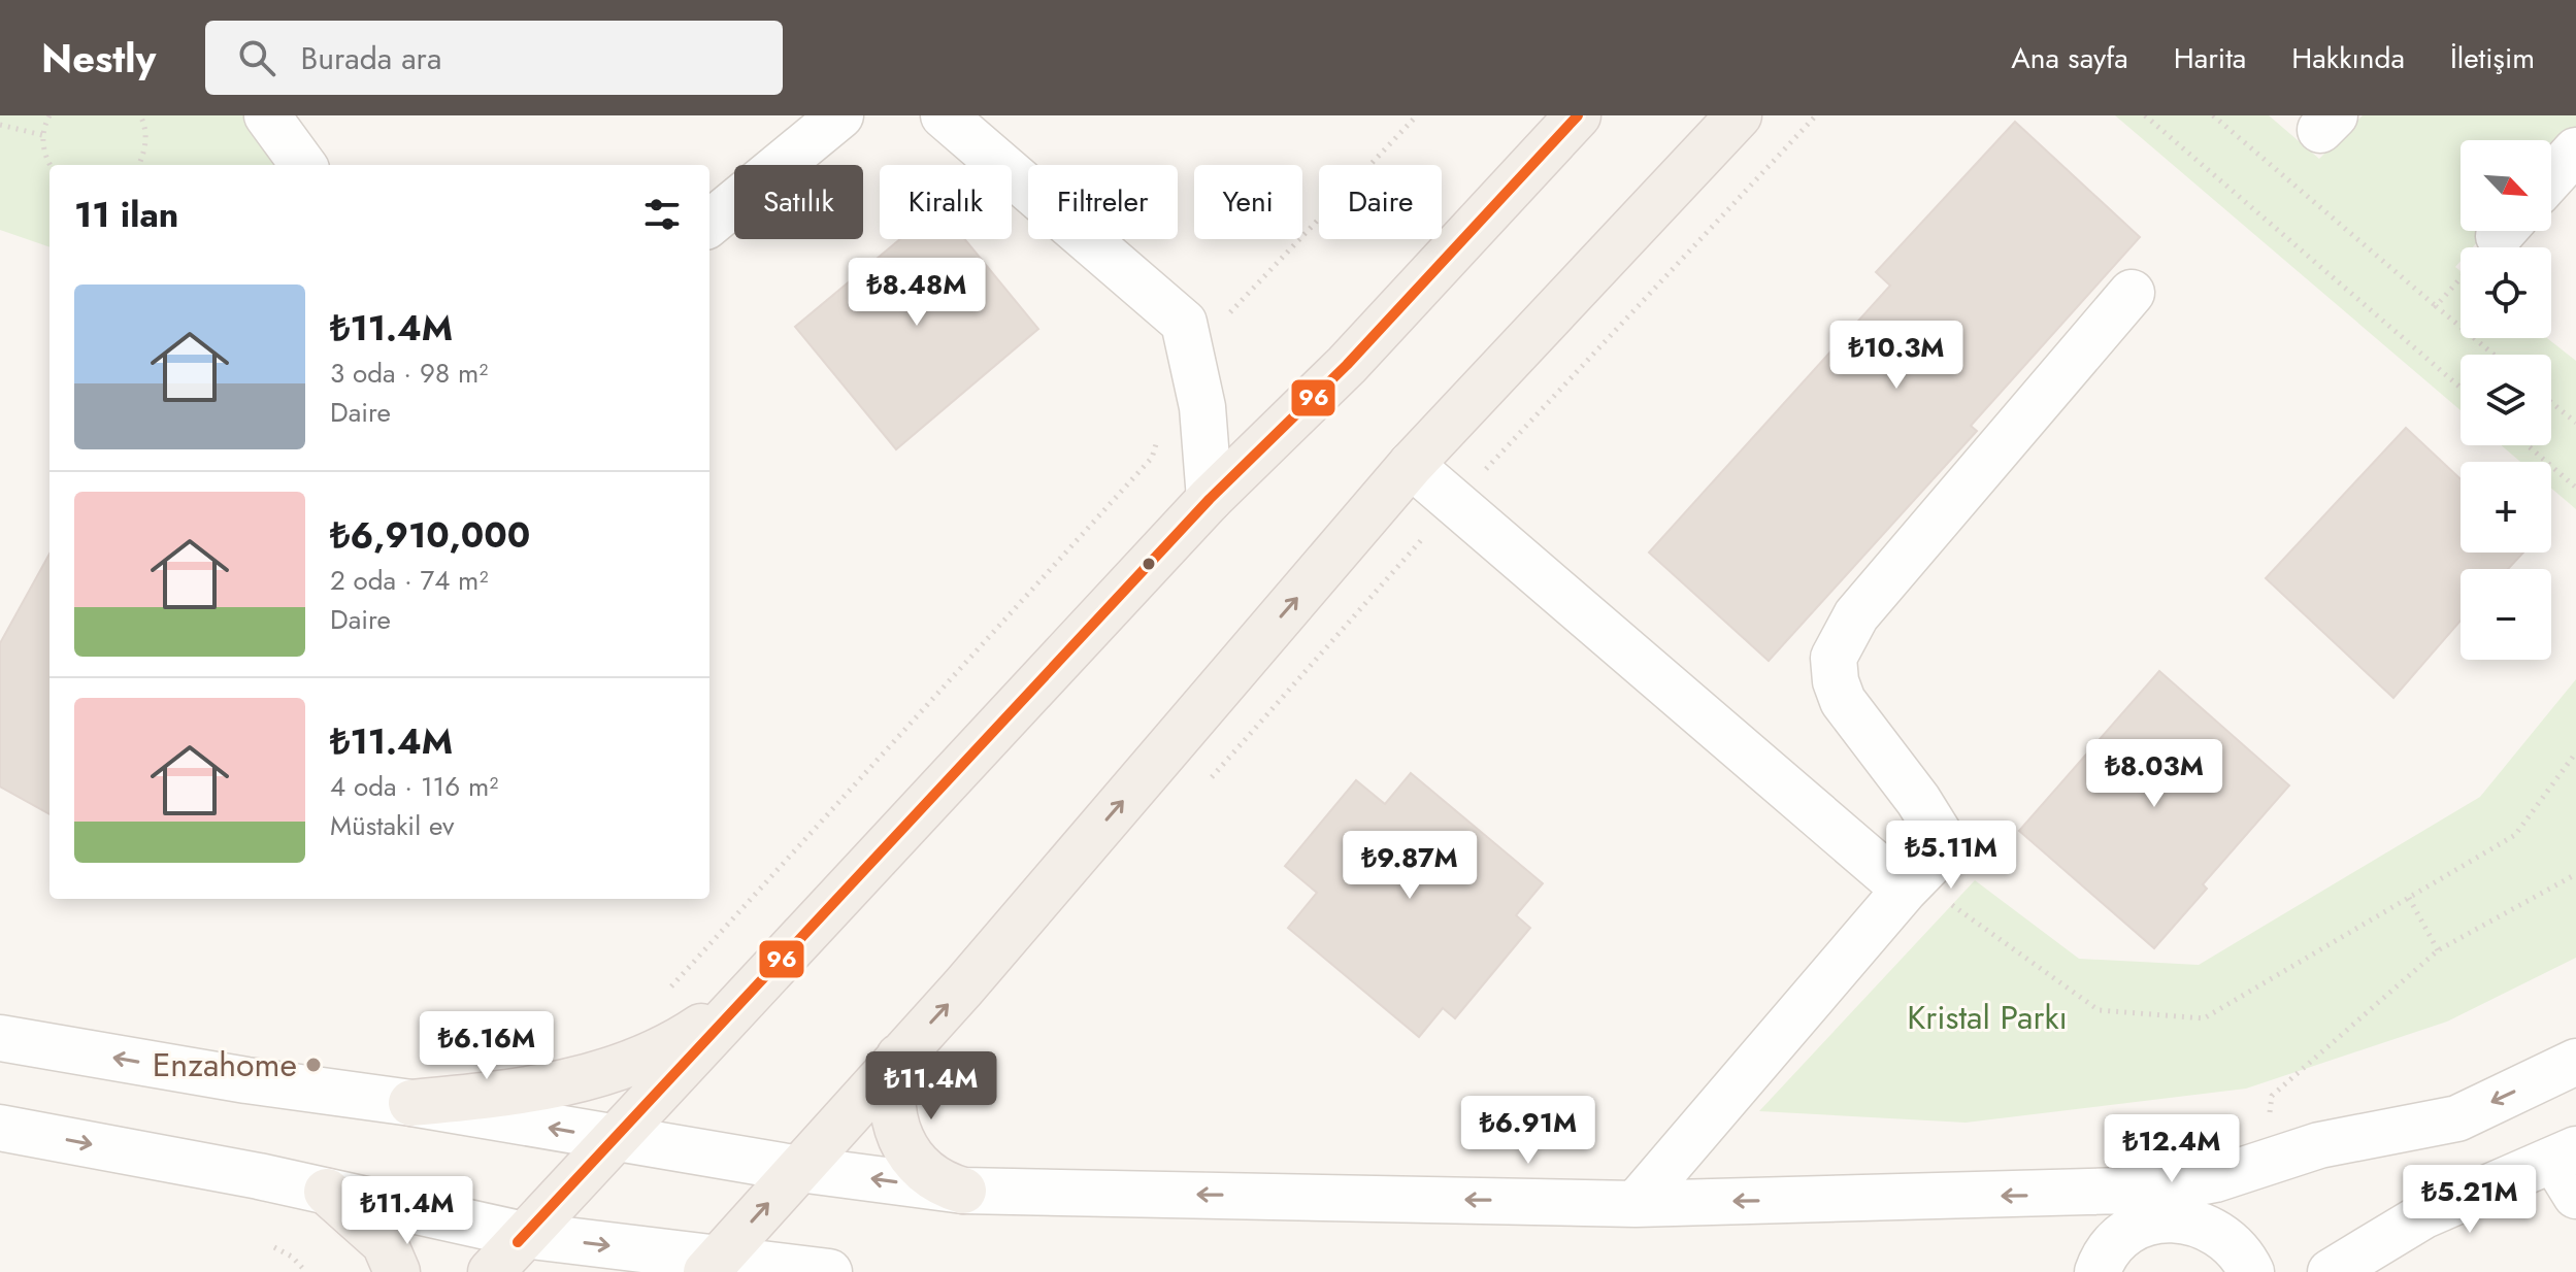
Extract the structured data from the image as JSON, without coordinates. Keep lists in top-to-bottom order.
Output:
{
  "parks": ["Kristal Parkı"],
  "places": ["Enzahome"],
  "lines": ["transit line 96"],
  "north": "bottom right",
  "page": {
    "header": "Nestly",
    "search": "Burada ara",
    "nav": [
      "Ana sayfa",
      "Harita",
      "Hakkında",
      "İletişim"
    ],
    "map_buttons": ["+", "−"],
    "chip": [
      "Satılık",
      "Kiralık",
      "Filtreler",
      "Yeni",
      "Daire"
    ],
    "heading": "11 ilan",
    "price": [
      "₺8.48M",
      "₺10.3M",
      "₺8.03M",
      "₺5.11M",
      "₺9.87M",
      "₺6.16M",
      "₺11.4M",
      "₺6.91M",
      "₺12.4M",
      "₺5.21M",
      "₺11.4M"
    ],
    "list": [
      {
        "name": "₺11.4M",
        "note": "3 oda · 98 m² · Daire"
      },
      {
        "name": "₺6,910,000",
        "note": "2 oda · 74 m² · Daire"
      },
      {
        "name": "₺11.4M",
        "note": "4 oda · 116 m² · Müstakil ev"
      }
    ]
  }
}
